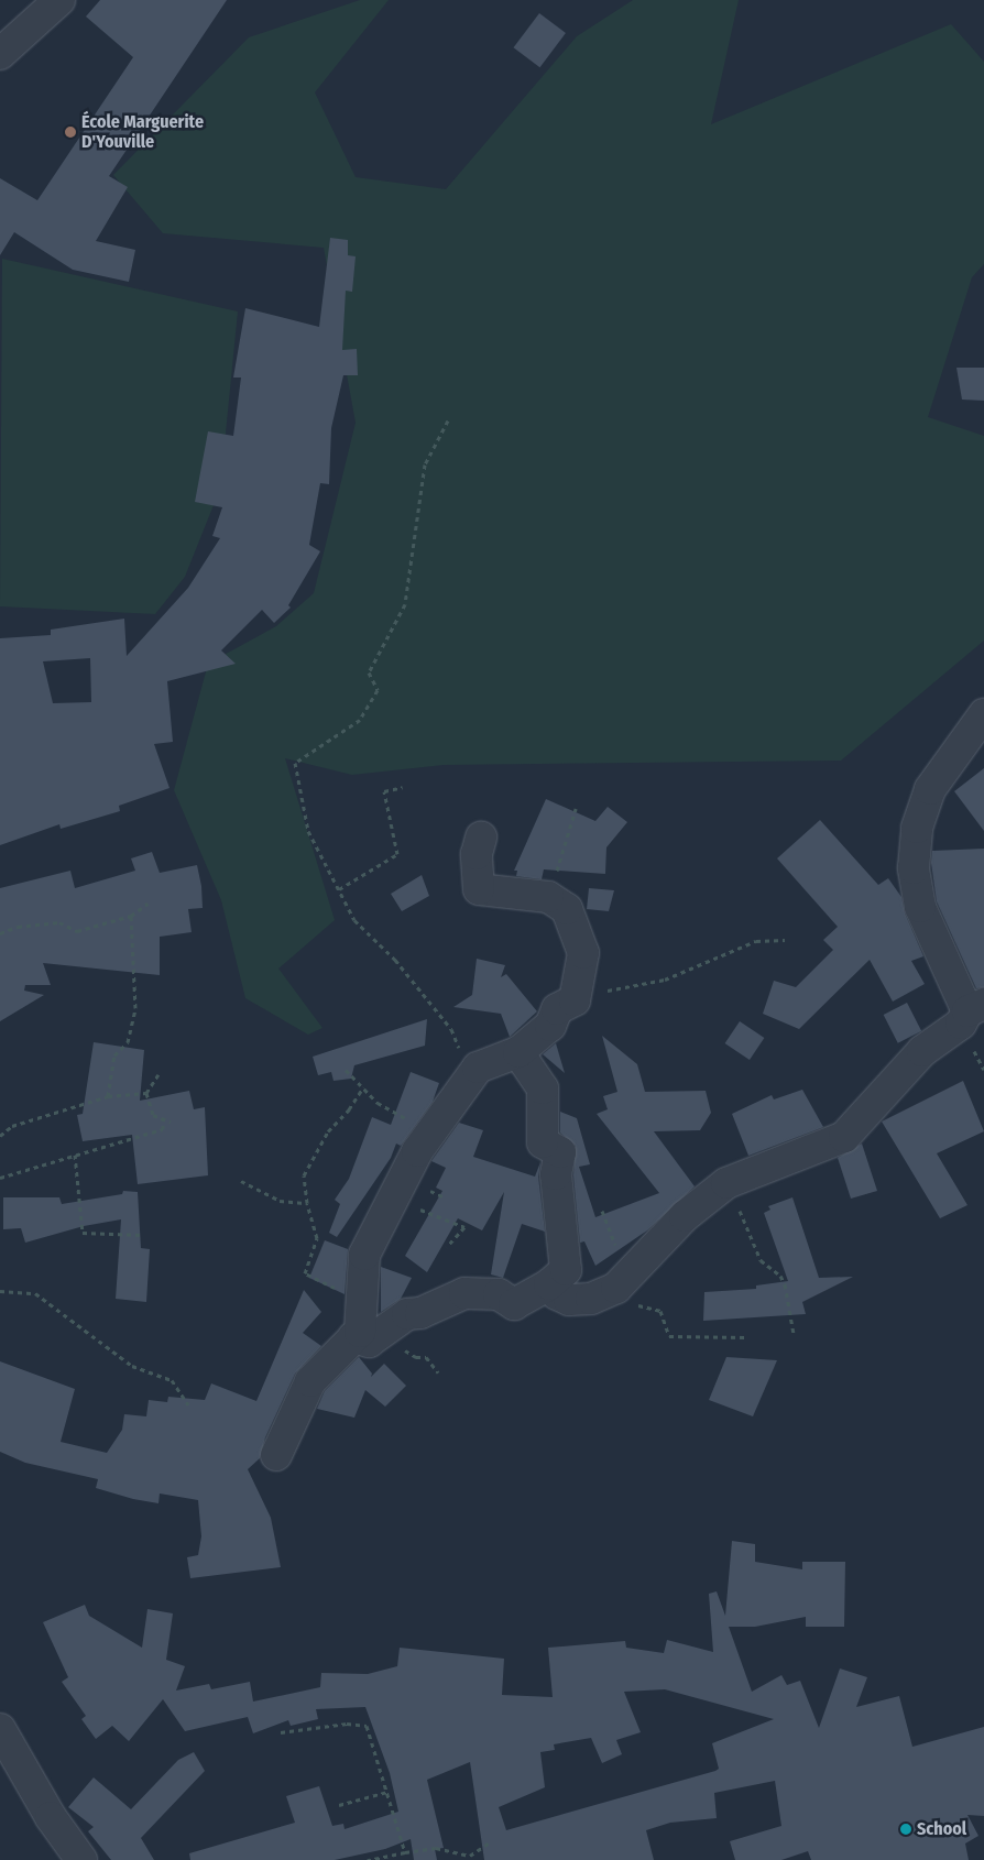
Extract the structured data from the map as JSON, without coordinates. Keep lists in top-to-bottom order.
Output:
{
  "places": ["École Marguerite D'Youville", "School"]
}
